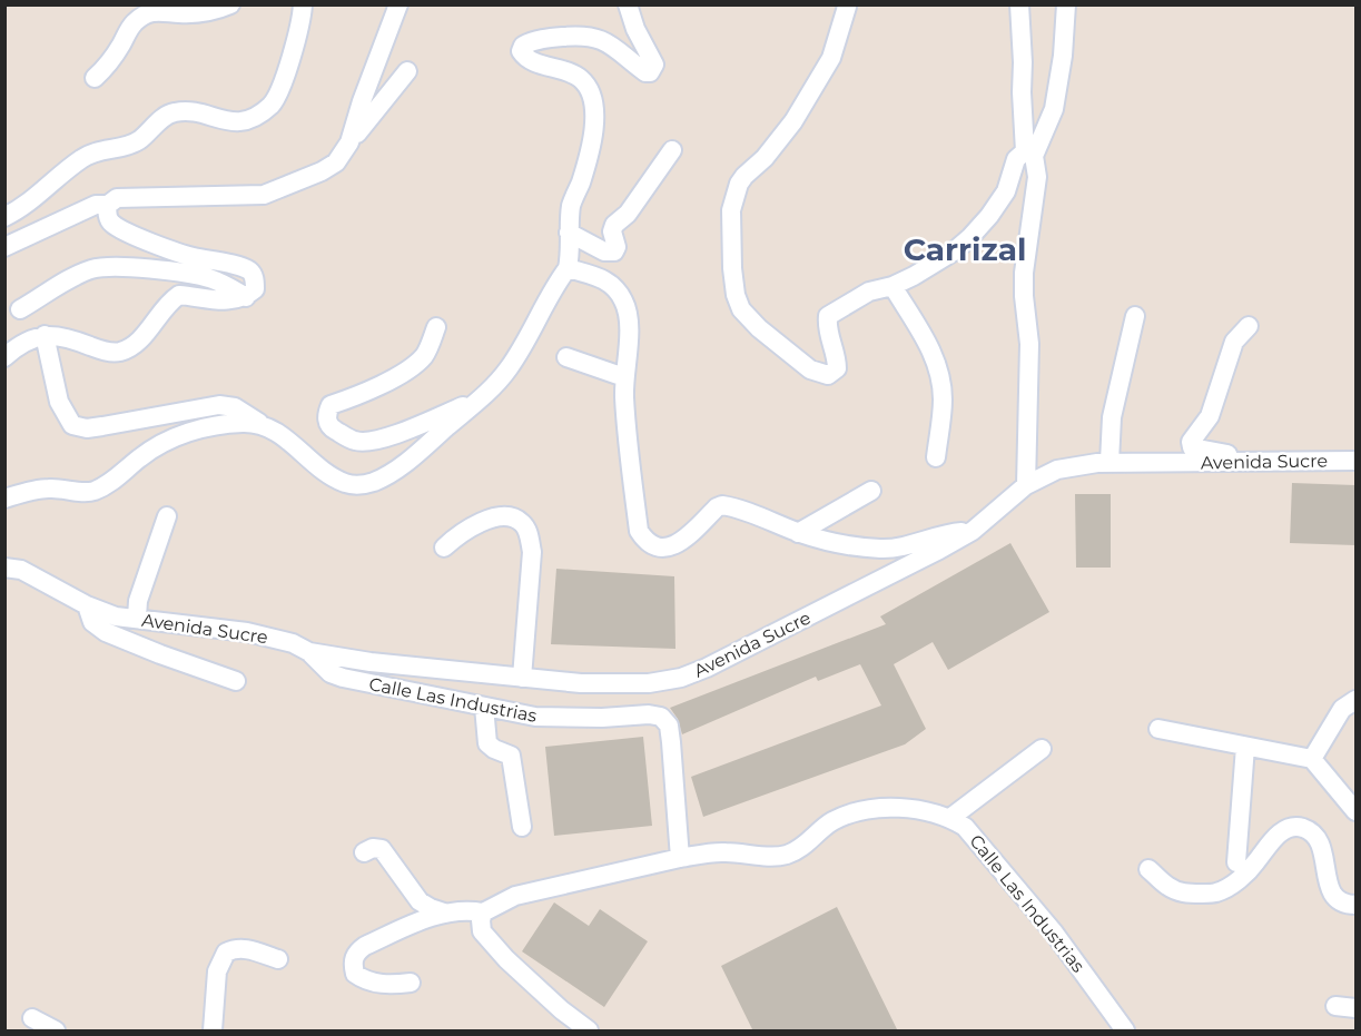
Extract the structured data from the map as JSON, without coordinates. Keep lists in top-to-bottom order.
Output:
{
  "streets": {
    "street": ["Avenida Sucre", "Calle Las Industrias"]
  },
  "crossings": [
    ["Avenida Sucre", "Calle Las Industrias"]
  ],
  "districts": ["Carrizal"]
}
